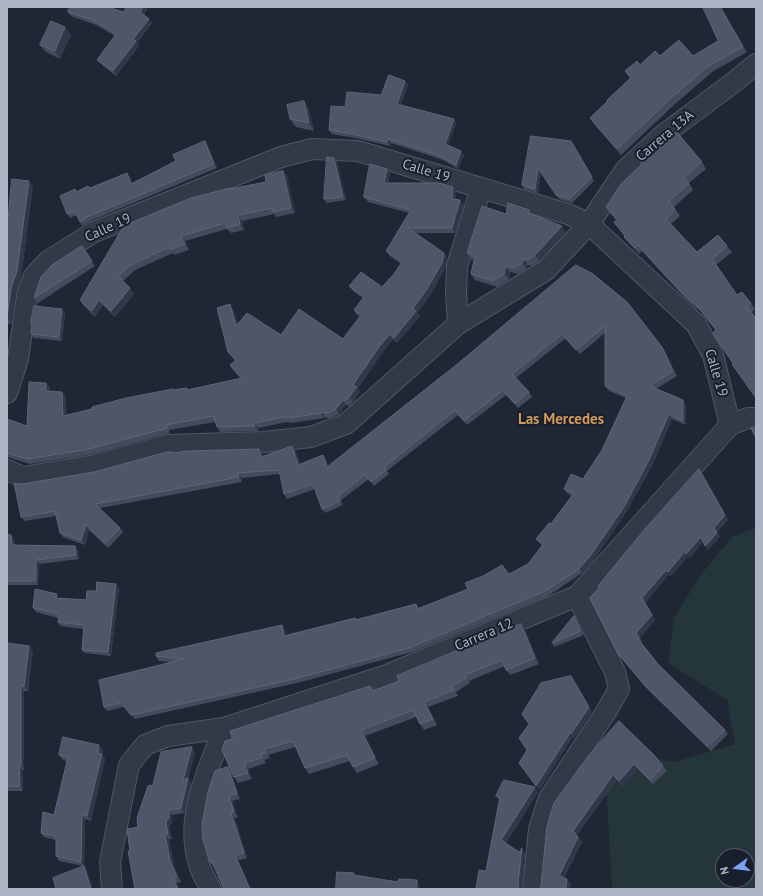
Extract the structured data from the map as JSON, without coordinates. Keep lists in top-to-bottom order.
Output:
{
  "streets": {
    "street": ["Carrera 13A", "Calle 19", "Carrera 12"]
  },
  "crossings": [
    ["Carrera 13A", "Calle 19"],
    ["Calle 19", "Carrera 12"]
  ],
  "districts": ["Las Mercedes"],
  "north": "left"
}
